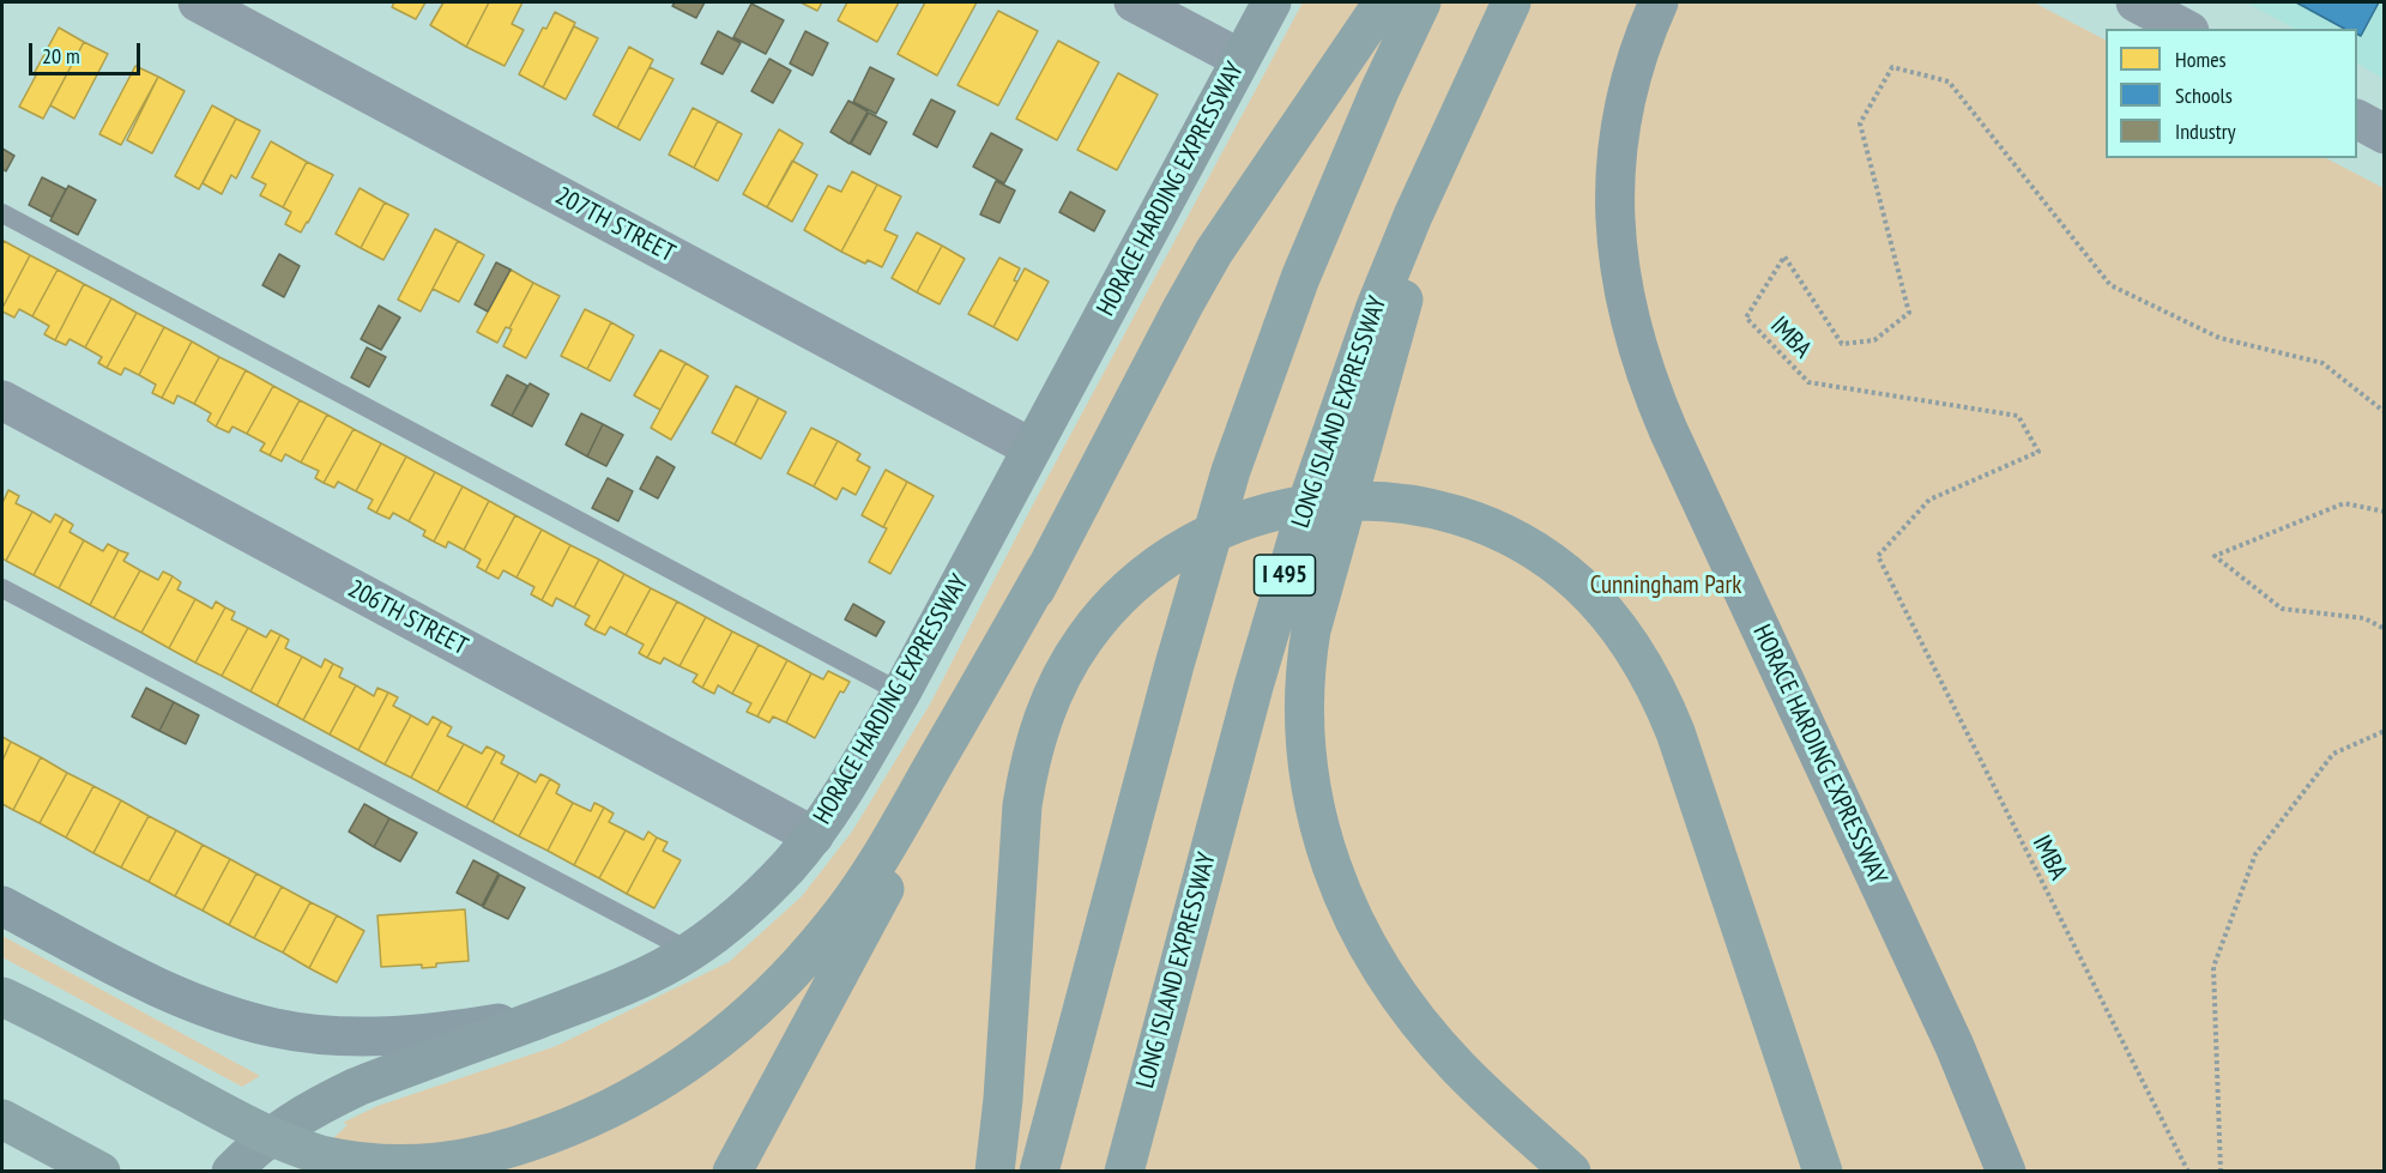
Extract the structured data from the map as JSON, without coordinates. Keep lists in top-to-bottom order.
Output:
{
  "streets": {
    "highway": ["LONG ISLAND EXPRESSWAY", "I 495"],
    "main road": ["HORACE HARDING EXPRESSWAY"],
    "street": ["207TH STREET", "206TH STREET"],
    "path": ["IMBA"]
  },
  "crossings": [
    ["HORACE HARDING EXPRESSWAY", "207TH STREET"],
    ["HORACE HARDING EXPRESSWAY", "206TH STREET"]
  ],
  "parks": ["Cunningham Park"],
  "legend": ["Homes", "Schools", "Industry"],
  "scale_bar": "20 m"
}
